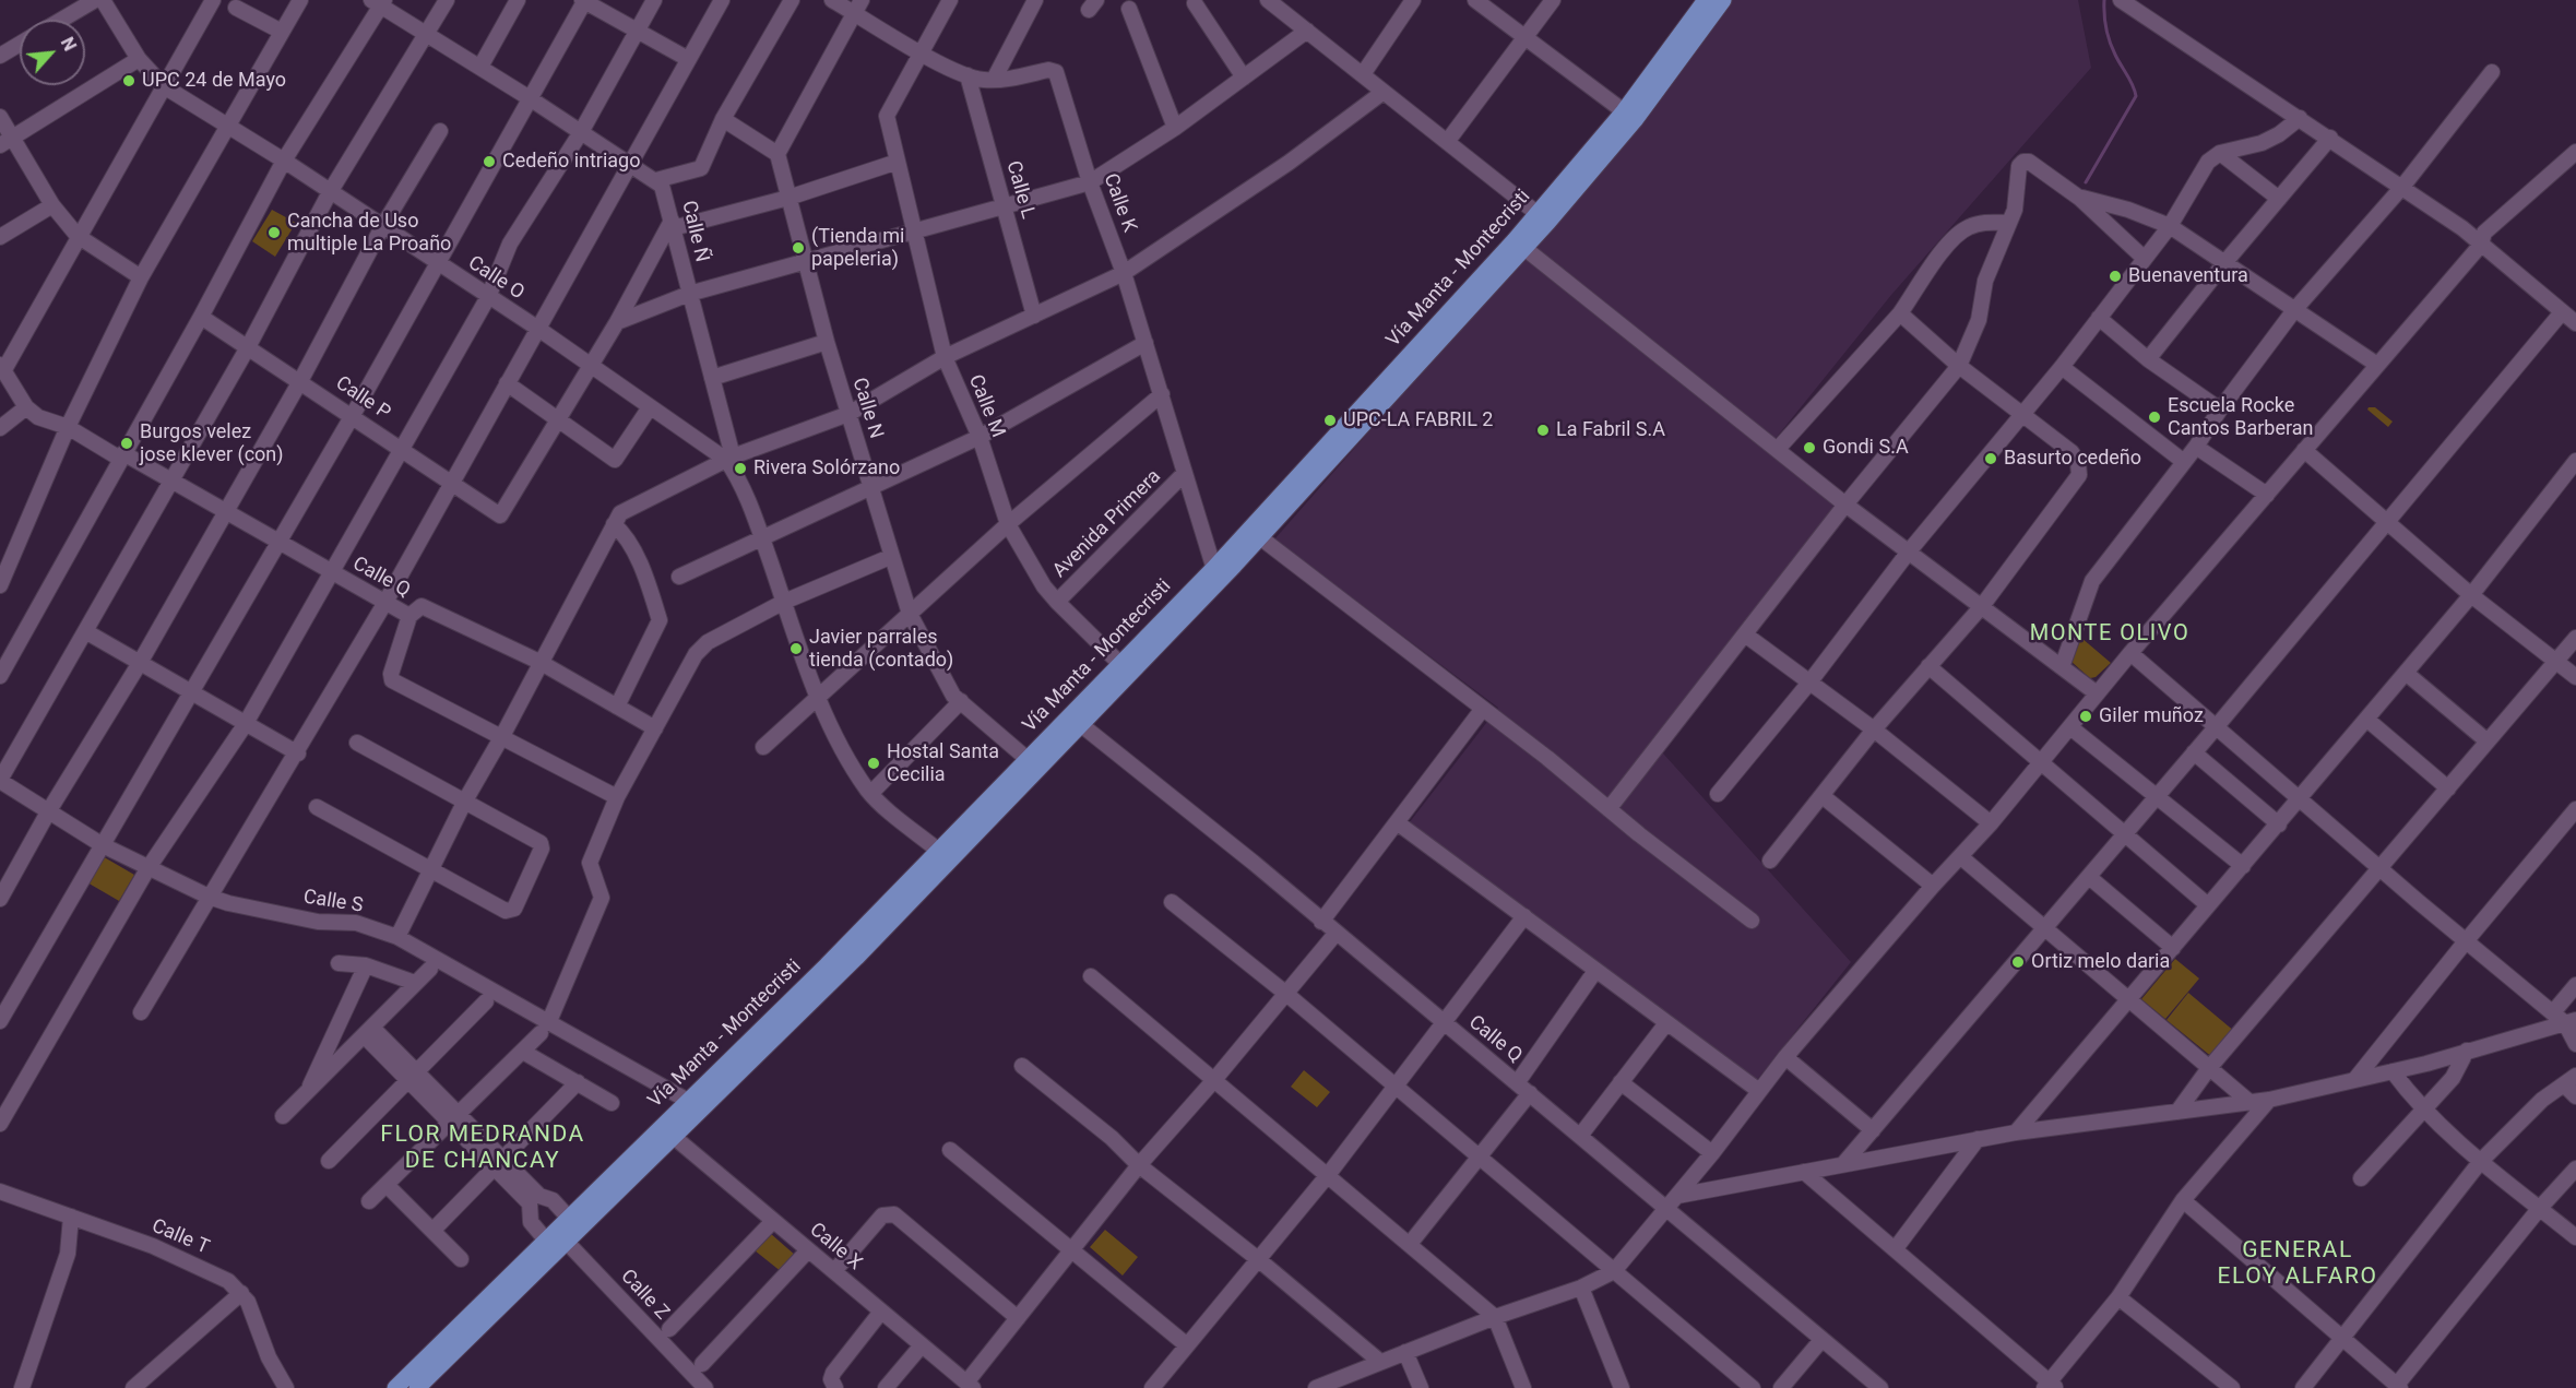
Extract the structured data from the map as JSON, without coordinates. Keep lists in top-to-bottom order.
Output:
{
  "streets": {
    "main road": ["Vía Manta - Montecristi"],
    "street": [
      "Calle L",
      "Calle K",
      "Calle Ñ",
      "Calle O",
      "Calle P",
      "Calle M",
      "Calle N",
      "Avenida Primera",
      "Calle Q",
      "Calle S",
      "Calle T",
      "Calle X",
      "Calle Z"
    ]
  },
  "crossings": [
    ["Calle L", "Calle K"],
    ["Calle K", "Vía Manta - Montecristi"],
    ["Calle K", "Calle M"],
    ["Calle K", "Avenida Primera"],
    ["Calle Ñ", "Vía Manta - Montecristi"],
    ["Calle Ñ", "Calle O"],
    ["Vía Manta - Montecristi", "Calle M"],
    ["Vía Manta - Montecristi", "Calle N"],
    ["Vía Manta - Montecristi", "Calle Q"],
    ["Vía Manta - Montecristi", "Calle S"],
    ["Vía Manta - Montecristi", "Calle X"],
    ["Vía Manta - Montecristi", "Calle Z"],
    ["Calle M", "Avenida Primera"]
  ],
  "districts": ["MONTE OLIVO", "FLOR MEDRANDA DE CHANCAY", "GENERAL ELOY ALFARO"],
  "places": [
    "UPC 24 de Mayo",
    "Cedeño intriago",
    "Cancha de Uso multiple La Proaño",
    "(Tienda mi papeleria)",
    "Buenaventura",
    "Escuela Rocke Cantos Barberan",
    "UPC-LA FABRIL 2",
    "La Fabril S.A",
    "Burgos velez jose klever (con)",
    "Gondi S.A",
    "Basurto cedeño",
    "Rivera Solórzano",
    "Javier parrales tienda (contado)",
    "Giler muñoz",
    "Hostal Santa Cecilia",
    "Ortiz melo daria"
  ],
  "north": "top right"
}
